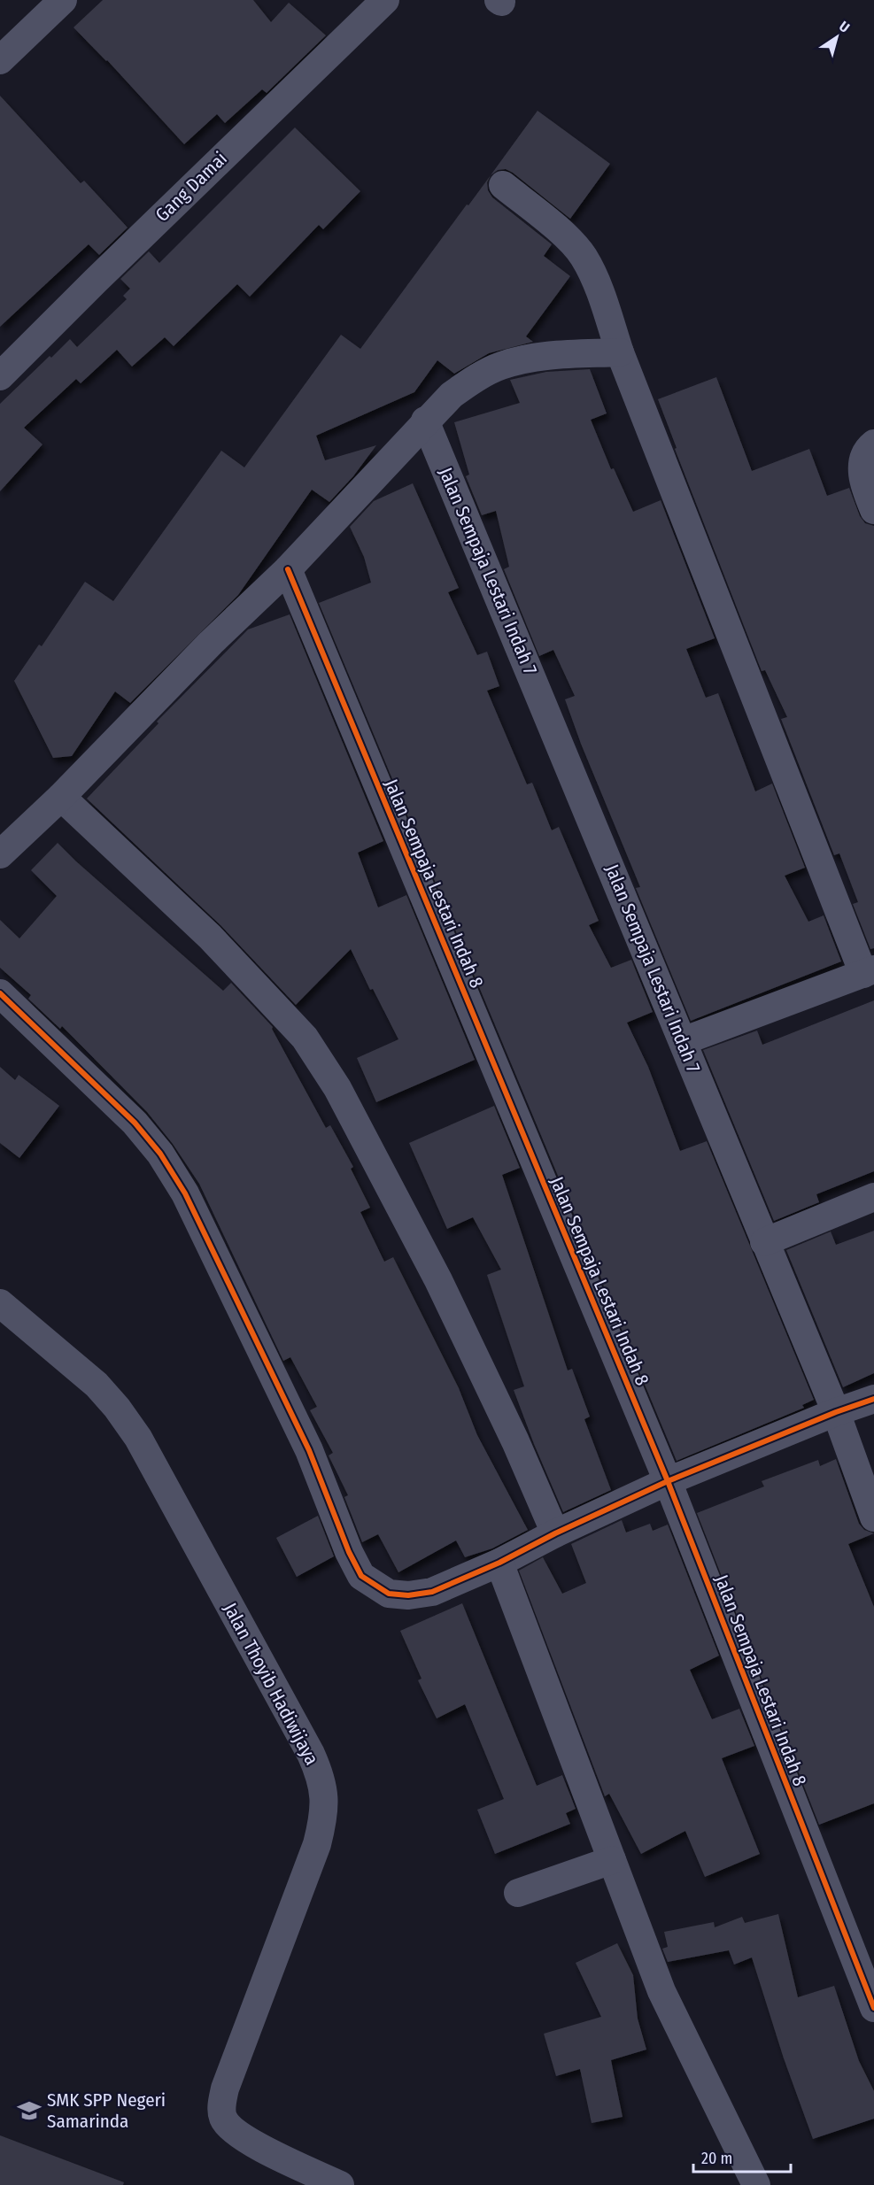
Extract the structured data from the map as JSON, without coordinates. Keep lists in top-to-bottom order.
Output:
{
  "streets": {
    "street": [
      "Gang Damai",
      "Jalan Sempaja Lestari Indah 7",
      "Jalan Sempaja Lestari Indah 8",
      "Jalan Thoyib Hadiwijaya"
    ]
  },
  "places": {
    "school or university": ["SMK SPP Negeri Samarinda"]
  },
  "scale_bar": "20 m",
  "north": "top right"
}
